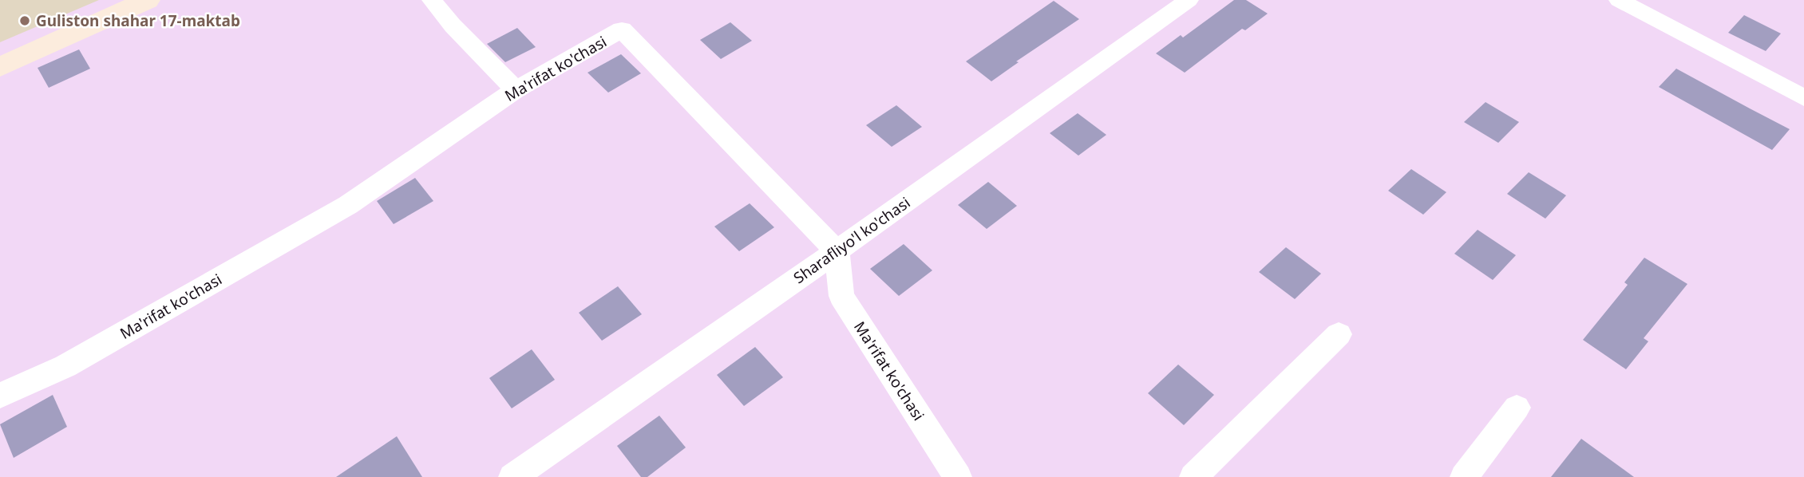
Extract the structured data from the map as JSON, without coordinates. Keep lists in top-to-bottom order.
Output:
{
  "streets": {
    "street": ["Ma'rifat ko'chasi", "Sharafliyo'l ko'chasi"]
  },
  "crossings": [
    ["Ma'rifat ko'chasi", "Sharafliyo'l ko'chasi"]
  ],
  "places": ["Guliston shahar 17-maktab"]
}
